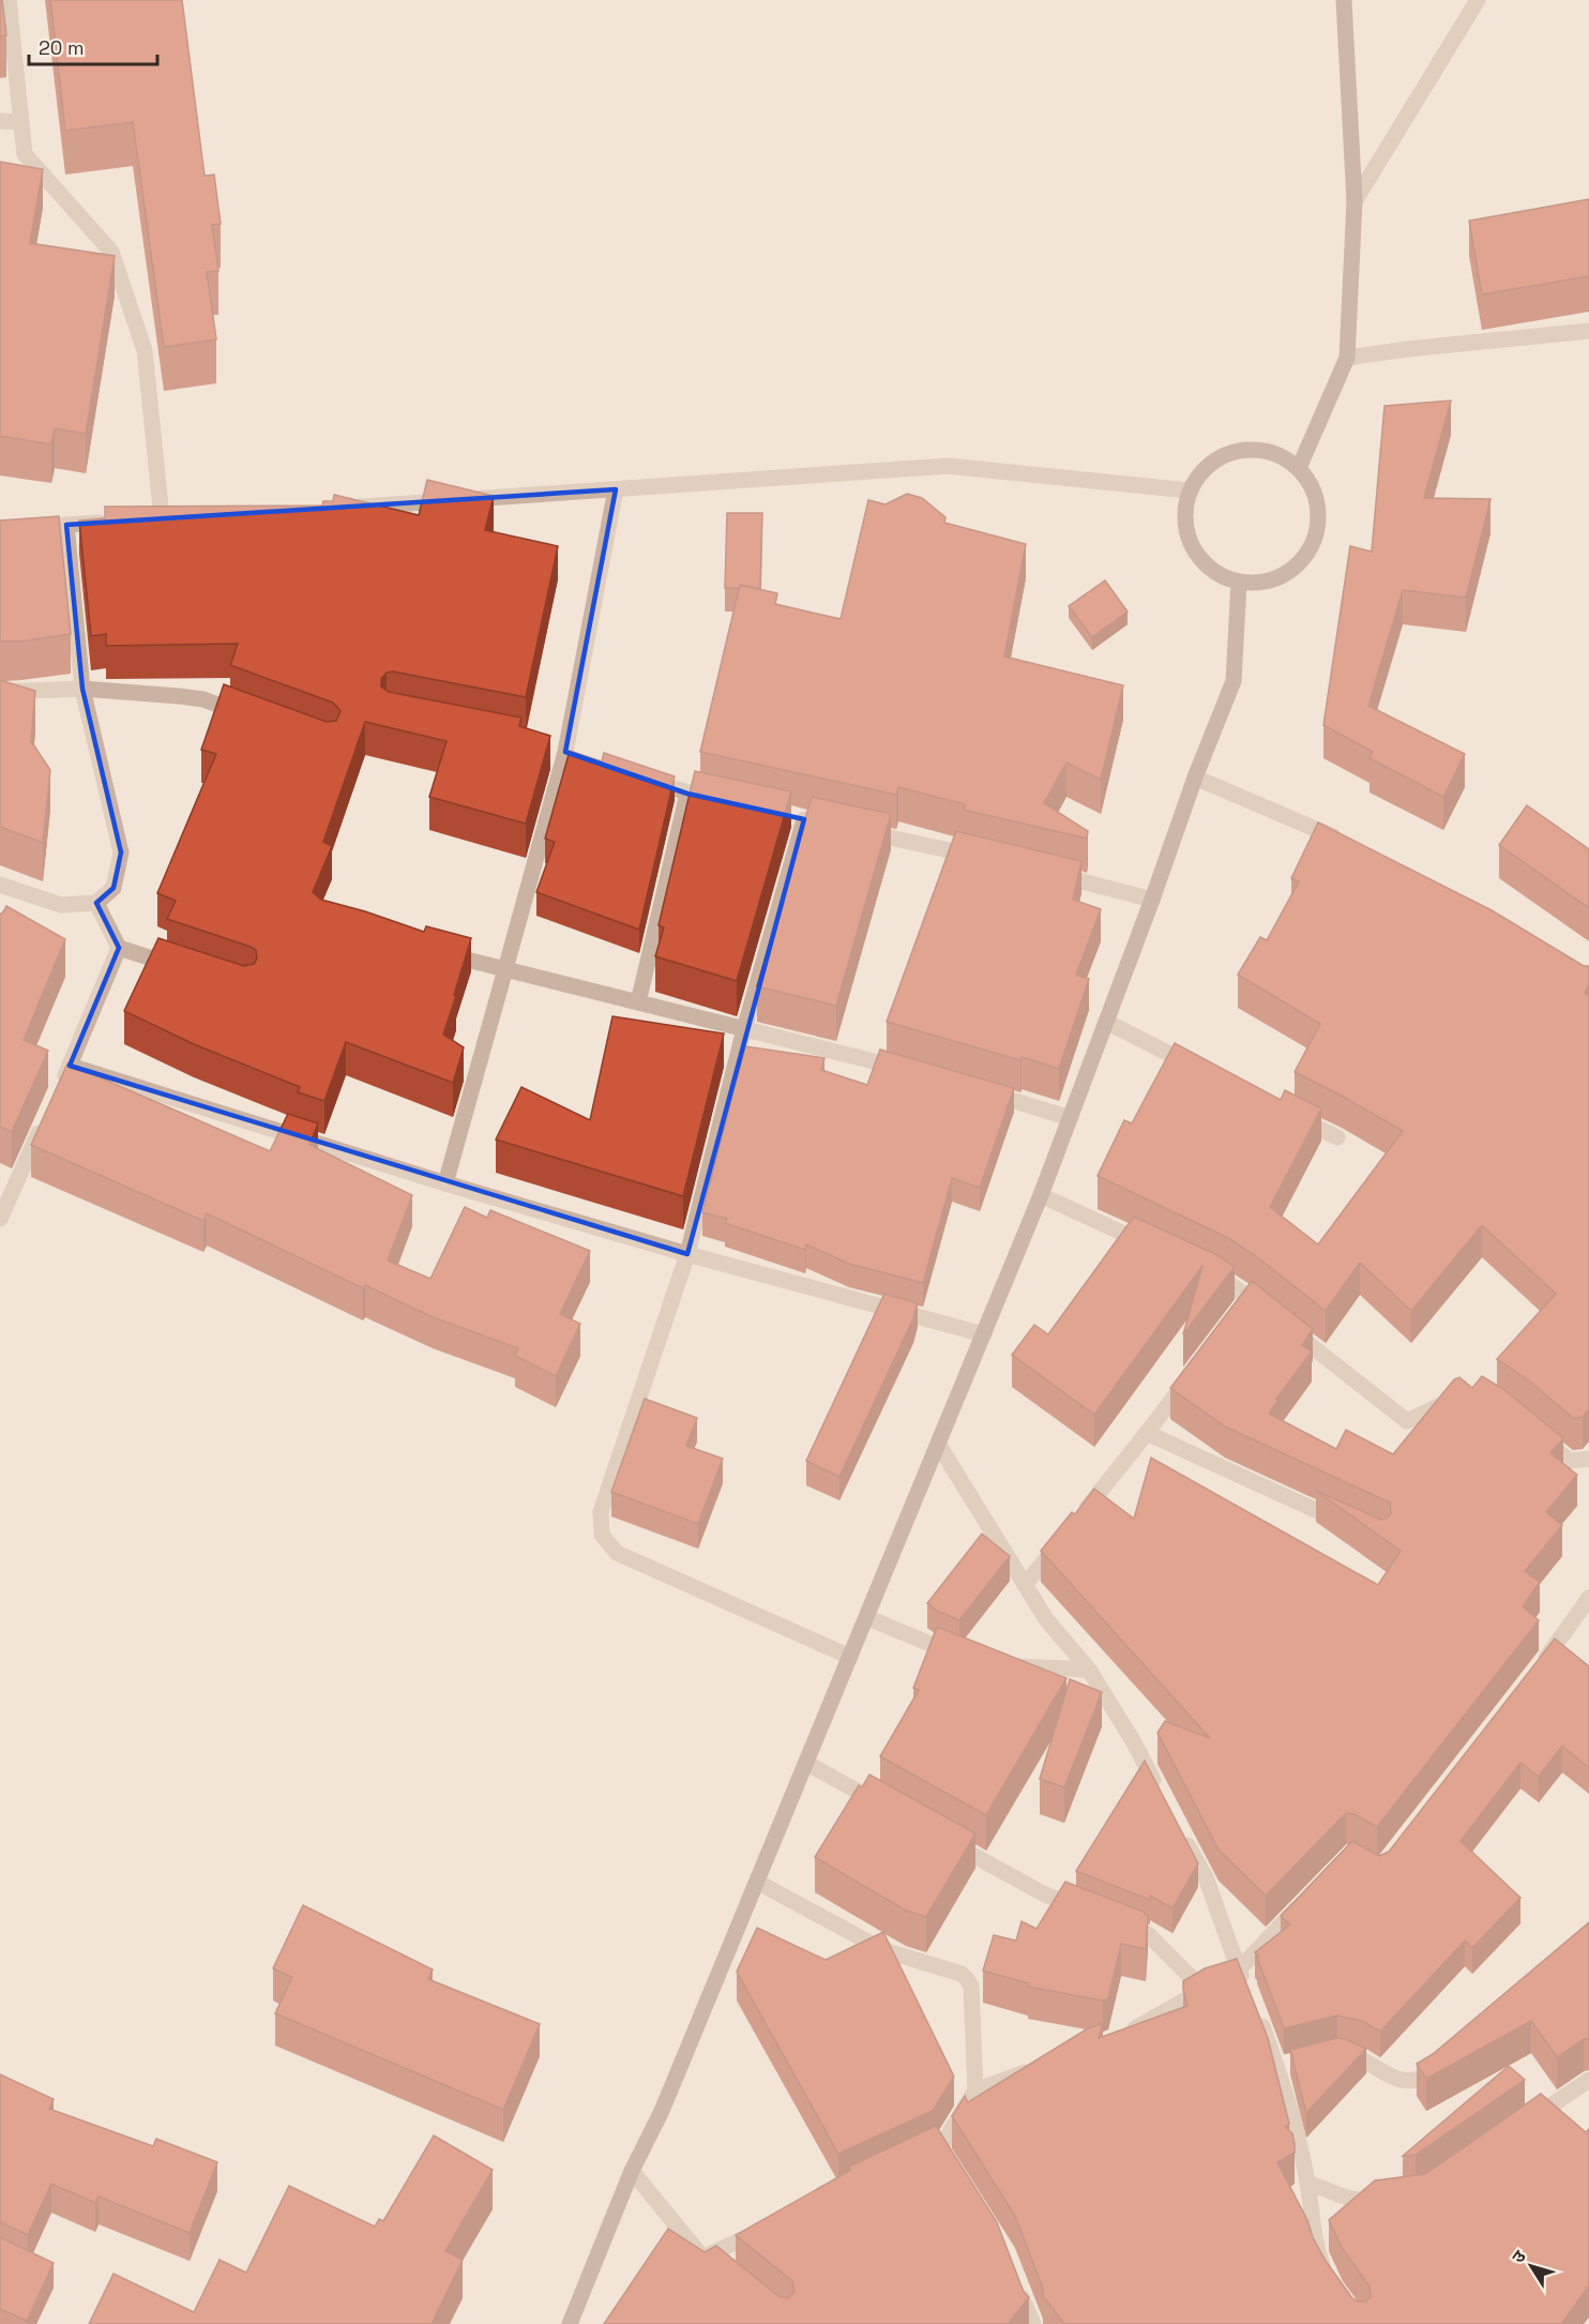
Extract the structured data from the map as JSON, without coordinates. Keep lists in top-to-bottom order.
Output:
{
  "scale_bar": "20 m",
  "north": "top left"
}
